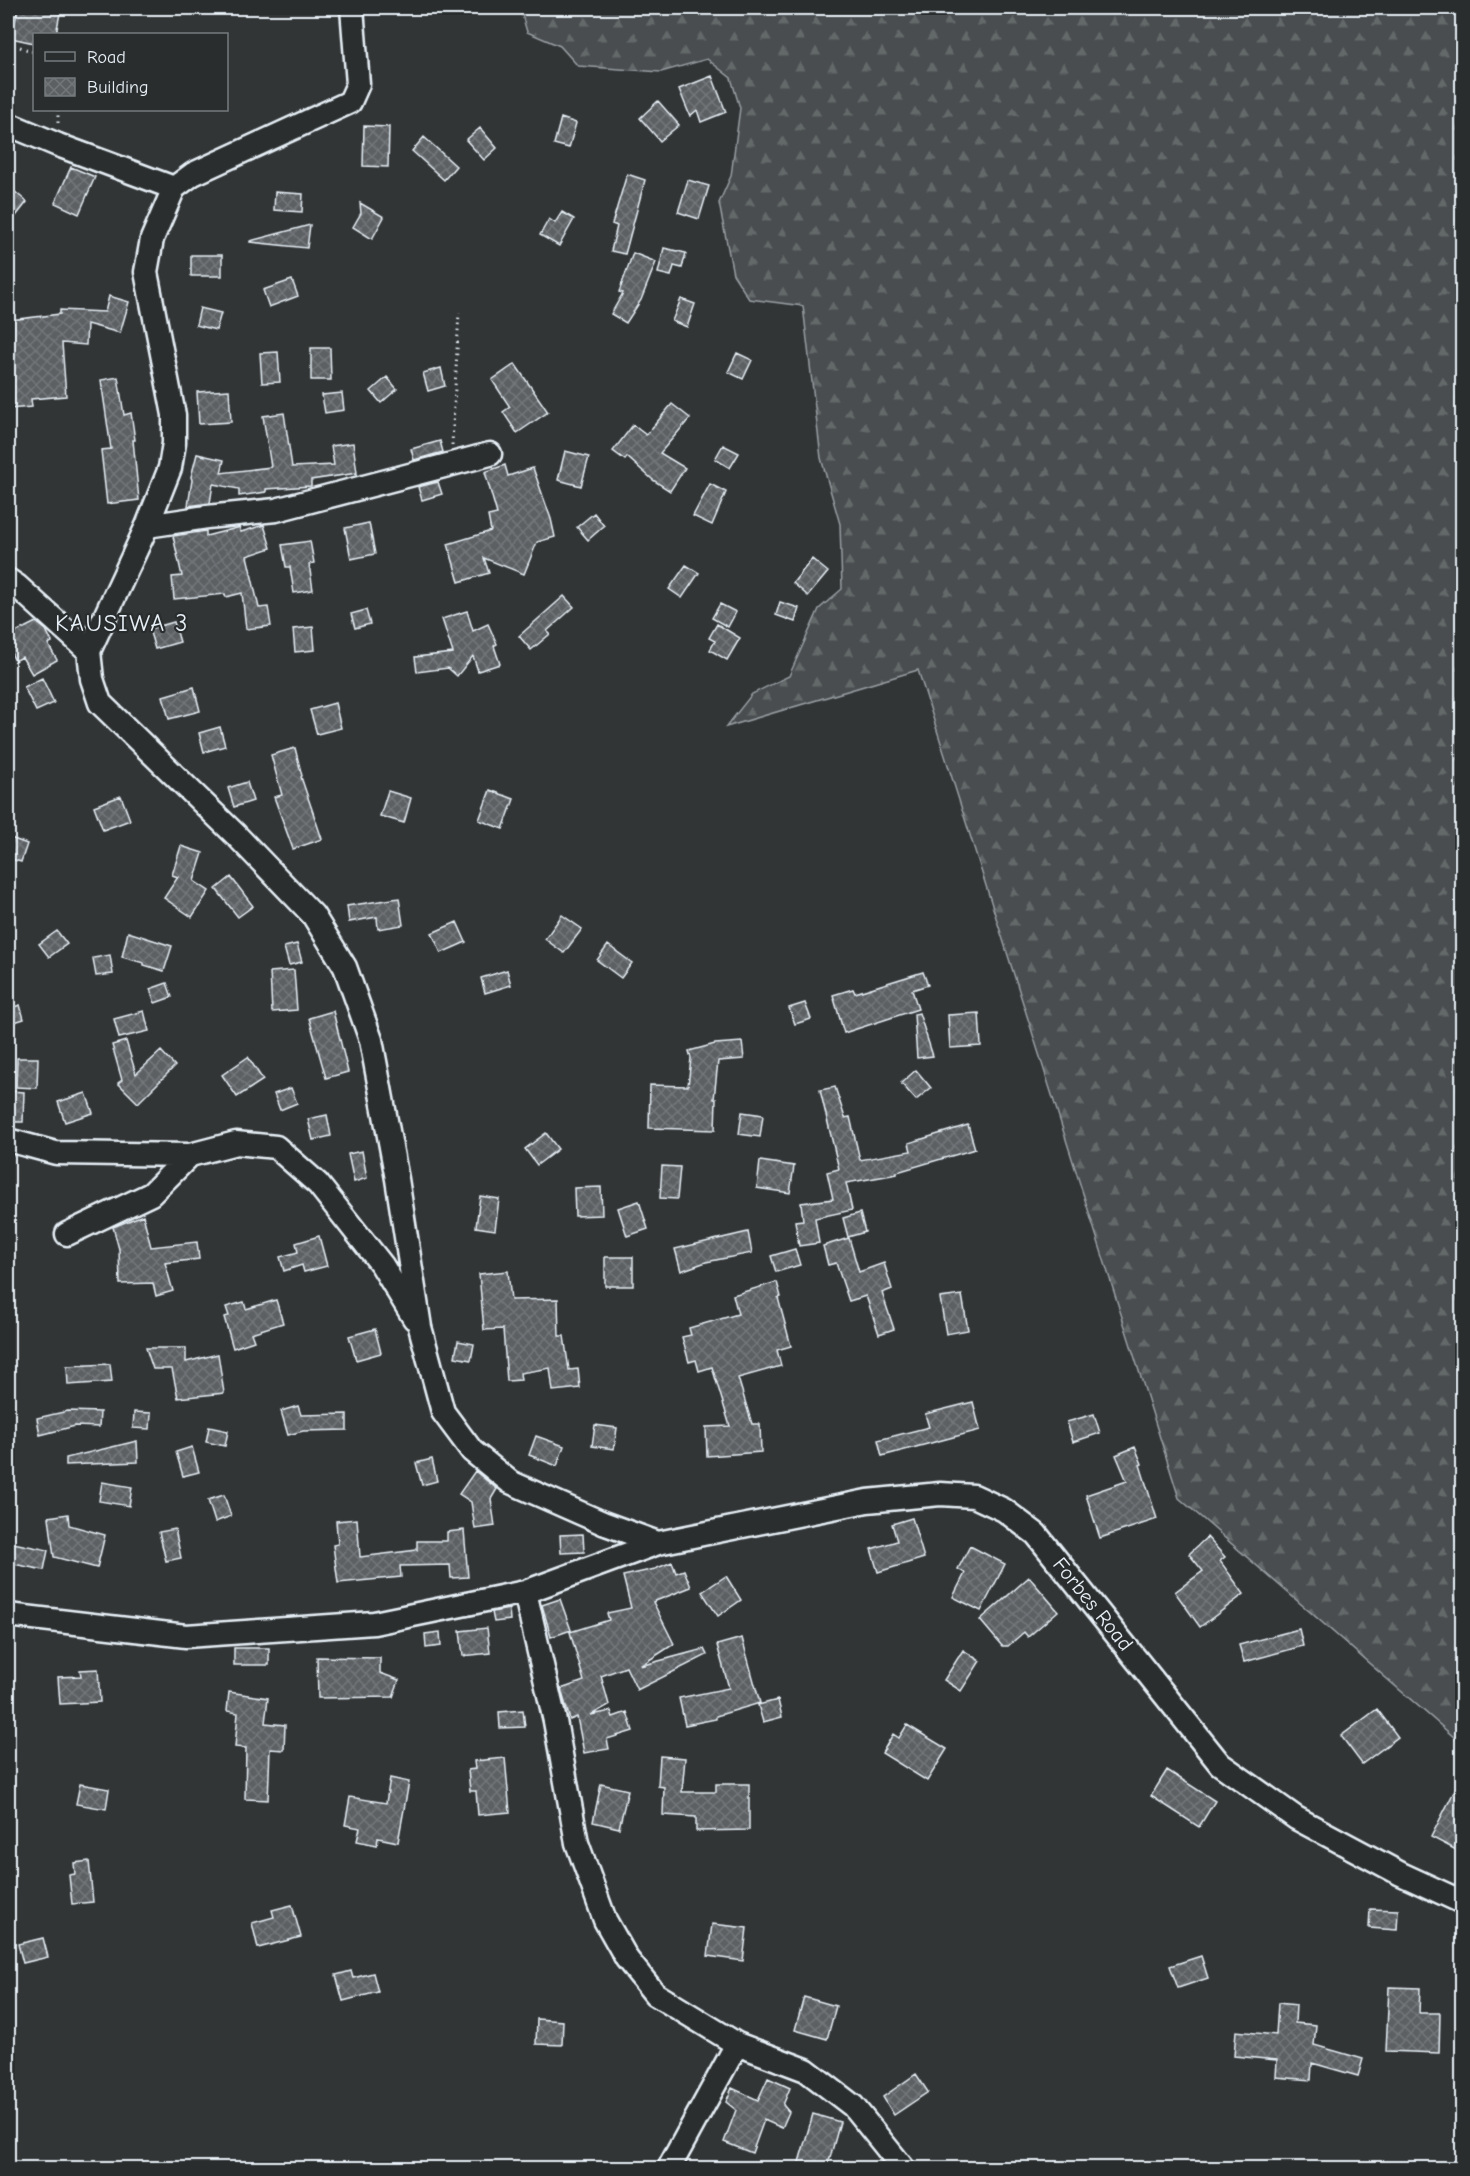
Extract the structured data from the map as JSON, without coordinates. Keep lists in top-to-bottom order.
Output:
{
  "streets": {
    "street": ["Forbes Road"]
  },
  "districts": ["KAUSIWA 3"],
  "legend": ["Road", "Building"]
}
